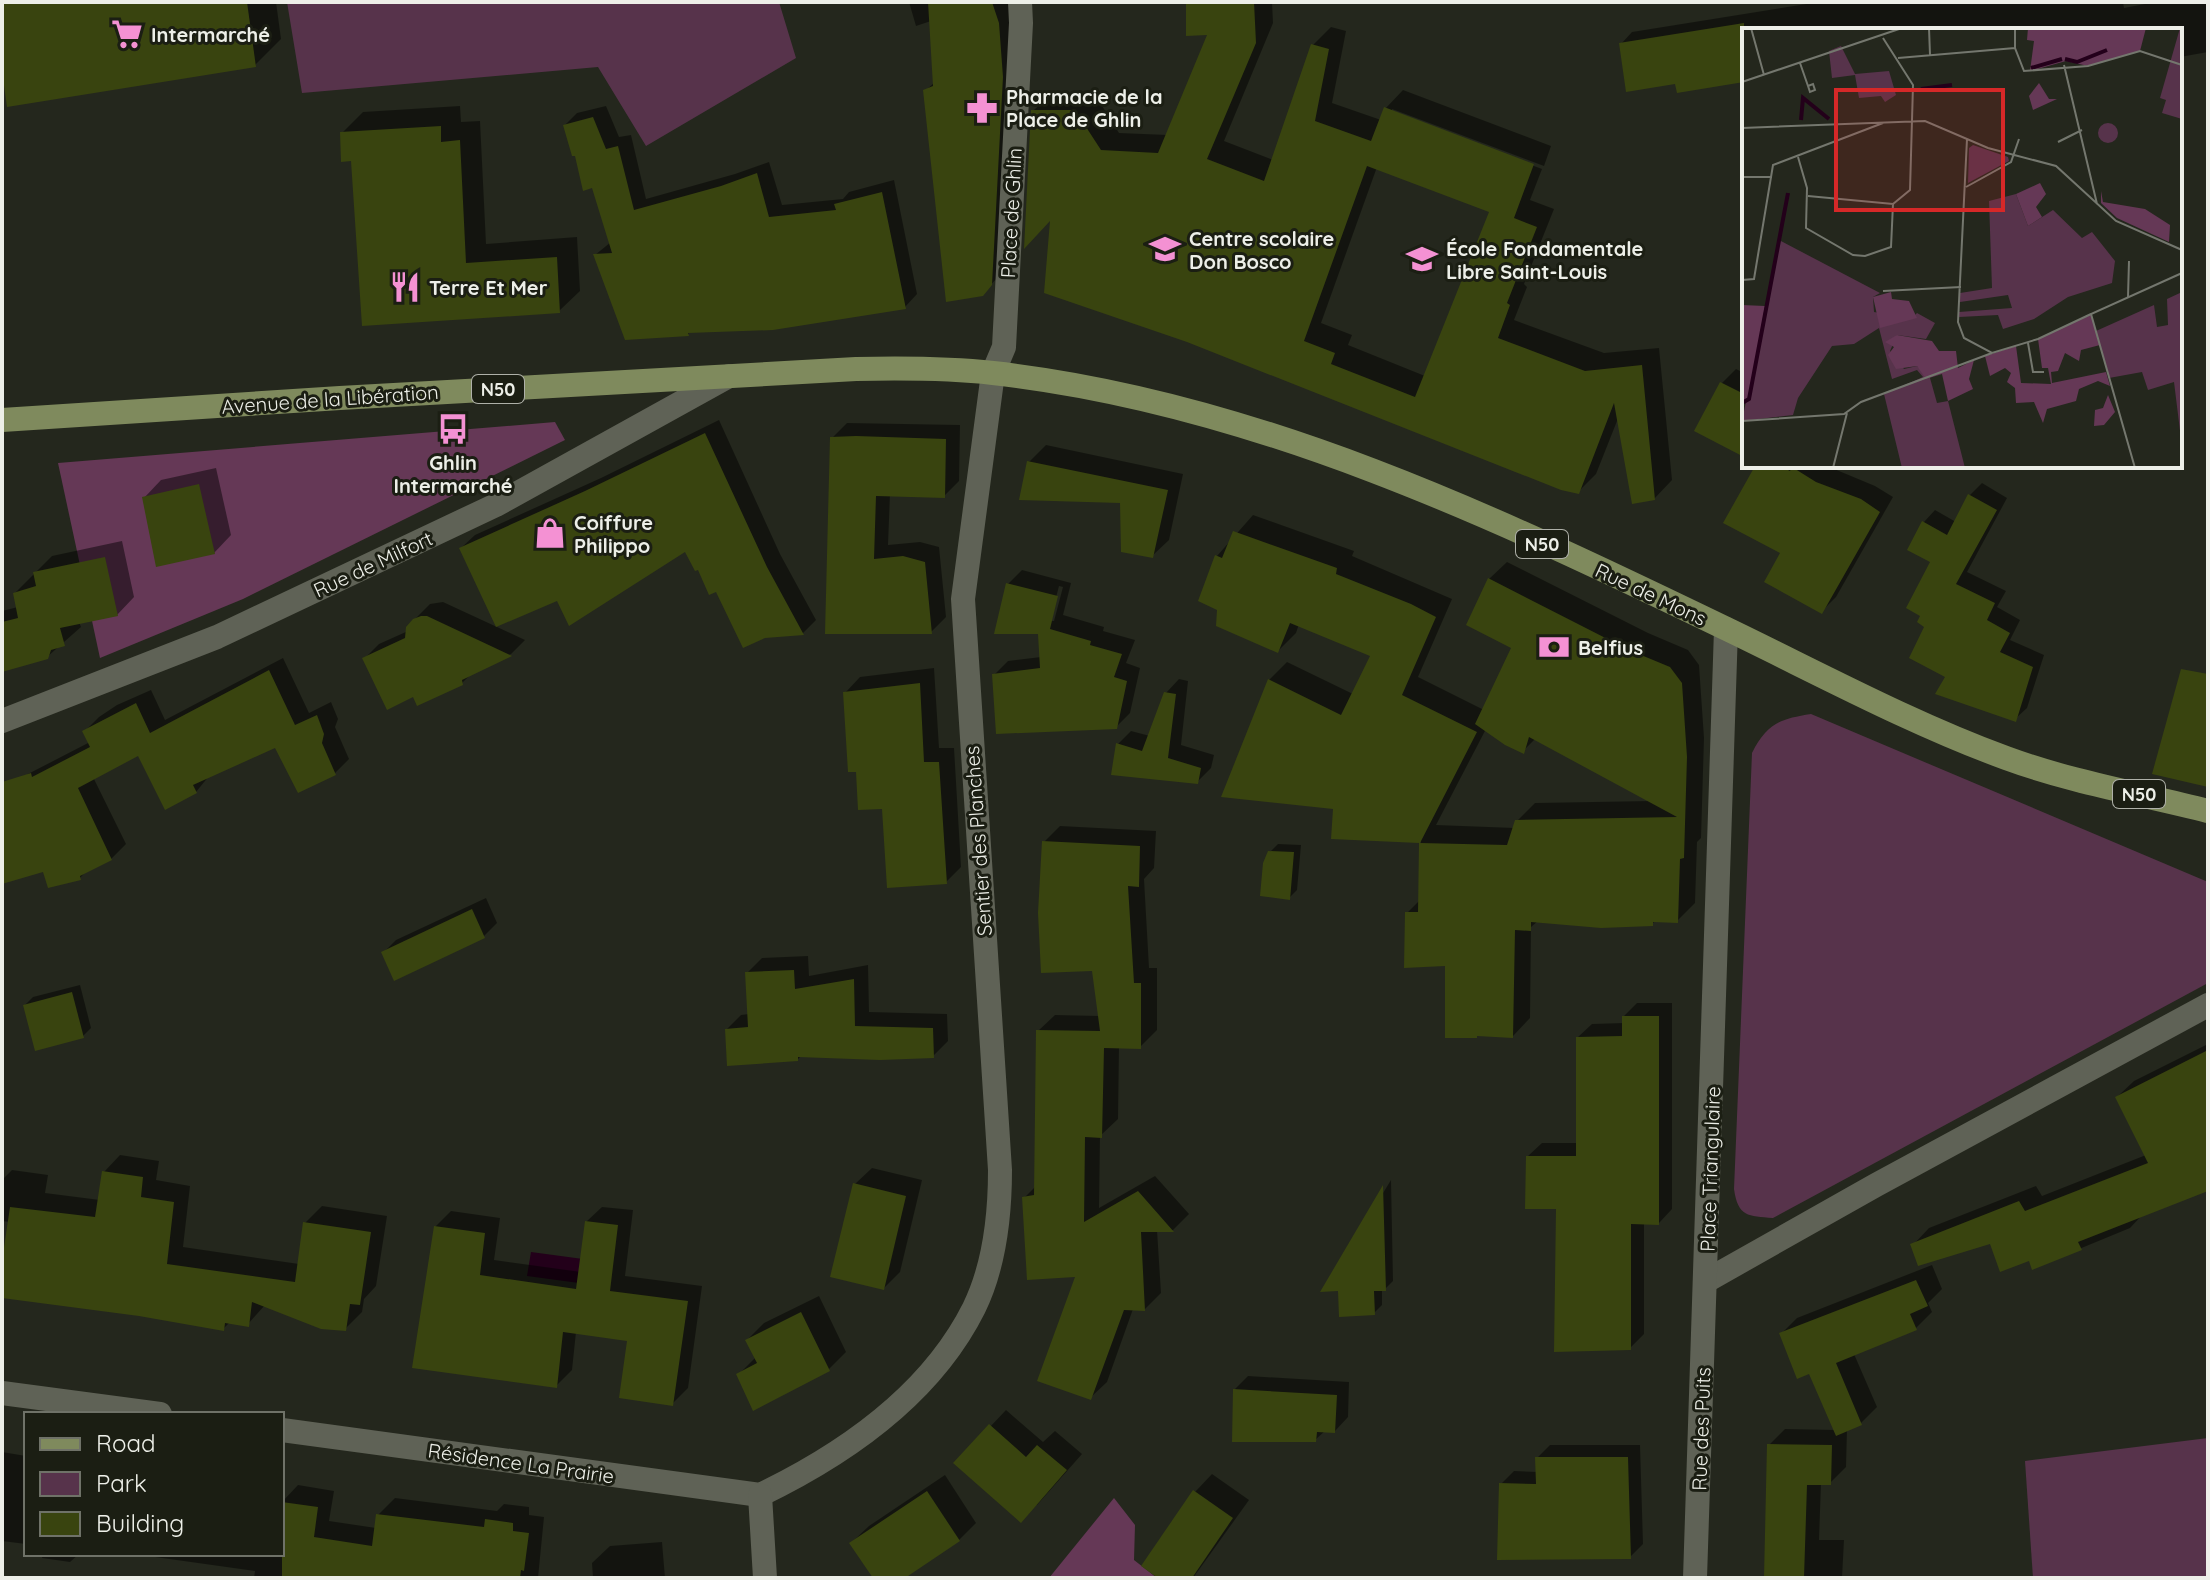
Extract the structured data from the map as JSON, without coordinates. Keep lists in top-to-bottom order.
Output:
{
  "streets": {
    "main road": ["N50", "Avenue de la Libération", "Rue de Mons"],
    "street": [
      "Place de Ghlin",
      "Rue de Milfort",
      "Sentier des Planches",
      "Place Triangulaire",
      "Rue des Puits",
      "Résidence La Prairie"
    ]
  },
  "crossings": [
    ["Place de Ghlin", "Avenue de la Libération"],
    ["Place de Ghlin", "Rue de Mons"],
    ["Place de Ghlin", "Sentier des Planches"],
    ["Avenue de la Libération", "Rue de Milfort"],
    ["Avenue de la Libération", "Rue de Mons"],
    ["Avenue de la Libération", "Sentier des Planches"],
    ["Rue de Mons", "Sentier des Planches"],
    ["Rue de Mons", "Place Triangulaire"],
    ["Sentier des Planches", "Résidence La Prairie"],
    ["Place Triangulaire", "Rue des Puits"]
  ],
  "places": {
    "supermarket": ["Intermarché"],
    "pharmacy": ["Pharmacie de la Place de Ghlin"],
    "school or university": ["Centre scolaire Don Bosco", "École Fondamentale Libre Saint-Louis"],
    "restaurant": ["Terre Et Mer"],
    "bus stop": ["Ghlin Intermarché"],
    "shop": ["Coiffure Philippo"],
    "bank": ["Belfius"]
  },
  "legend": ["Road", "Park", "Building"]
}
